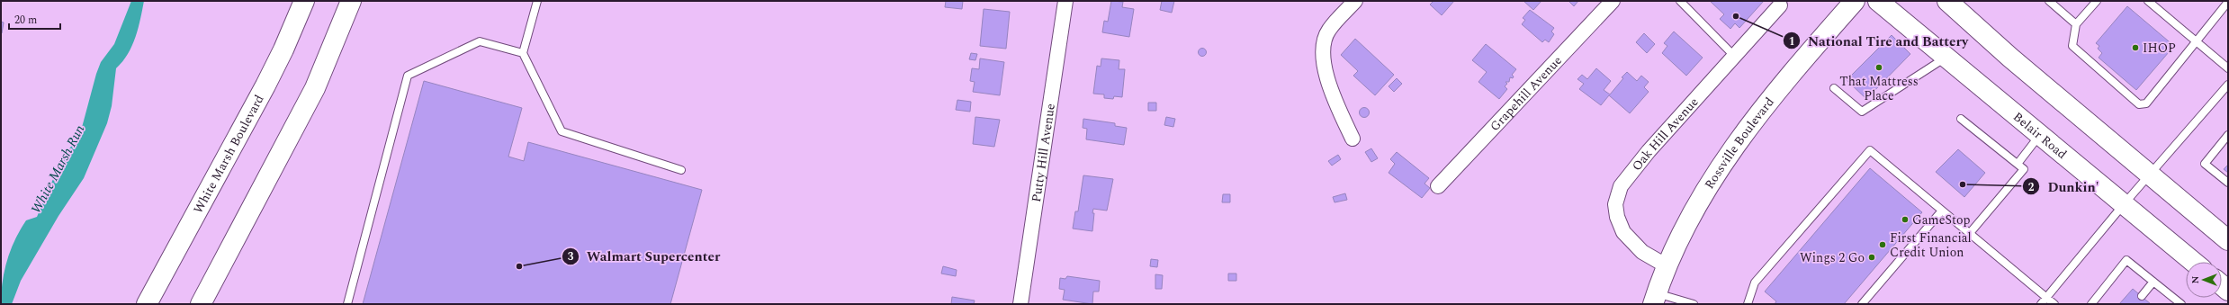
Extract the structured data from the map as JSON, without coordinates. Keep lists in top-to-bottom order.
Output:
{
  "streets": {
    "main road": ["Belair Road", "Rossville Boulevard", "White Marsh Boulevard"],
    "street": ["Grapehill Avenue", "Oak Hill Avenue", "Putty Hill Avenue"]
  },
  "crossings": [
    ["Oak Hill Avenue", "Rossville Boulevard"]
  ],
  "water": ["White Marsh Run"],
  "places": [
    "National Tire and Battery",
    "IHOP",
    "That Mattress Place",
    "Dunkin'",
    "GameStop",
    "First Financial Credit Union",
    "Wings 2 Go",
    "Walmart Supercenter"
  ],
  "scale_bar": "20 m",
  "north": "left"
}
